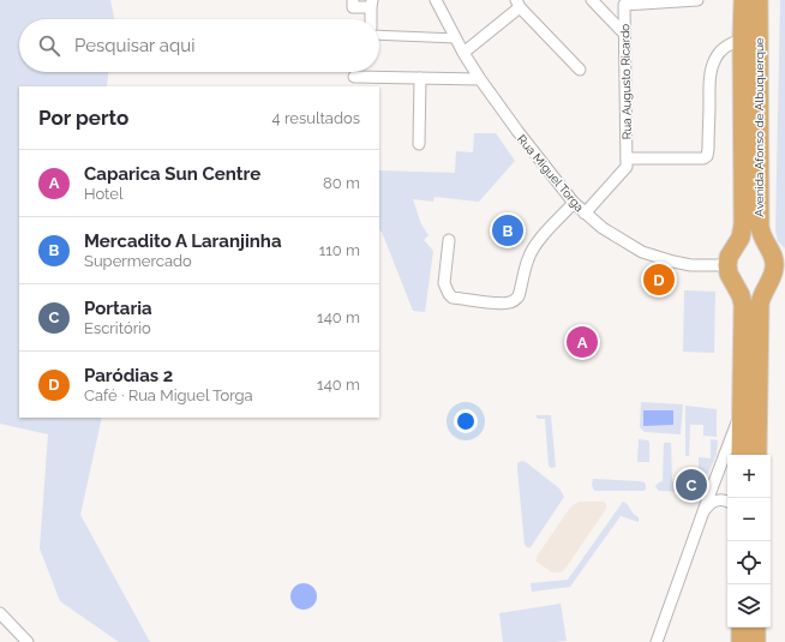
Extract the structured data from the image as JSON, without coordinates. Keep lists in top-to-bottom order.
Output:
{
  "streets": {
    "main road": ["Avenida Afonso de Albuquerque"],
    "street": ["Rua Augusto Ricardo", "Rua Miguel Torga"]
  },
  "crossings": [
    ["Rua Augusto Ricardo", "Rua Miguel Torga"],
    ["Avenida Afonso de Albuquerque", "Rua Miguel Torga"]
  ],
  "page": {
    "search": "Pesquisar aqui",
    "heading": ["Por perto", "4 resultados"],
    "list": [
      {
        "mark": "A",
        "name": "Caparica Sun Centre",
        "note": "Hotel",
        "value": "80 m"
      },
      {
        "mark": "B",
        "name": "Mercadito A Laranjinha",
        "note": "Supermercado",
        "value": "110 m"
      },
      {
        "mark": "C",
        "name": "Portaria",
        "note": "Escritório",
        "value": "140 m"
      },
      {
        "mark": "D",
        "name": "Paródias 2",
        "note": "Café · Rua Miguel Torga",
        "value": "140 m"
      }
    ],
    "pins": [
      "B",
      "D",
      "A",
      "C"
    ],
    "map_buttons": ["+", "−"]
  }
}
